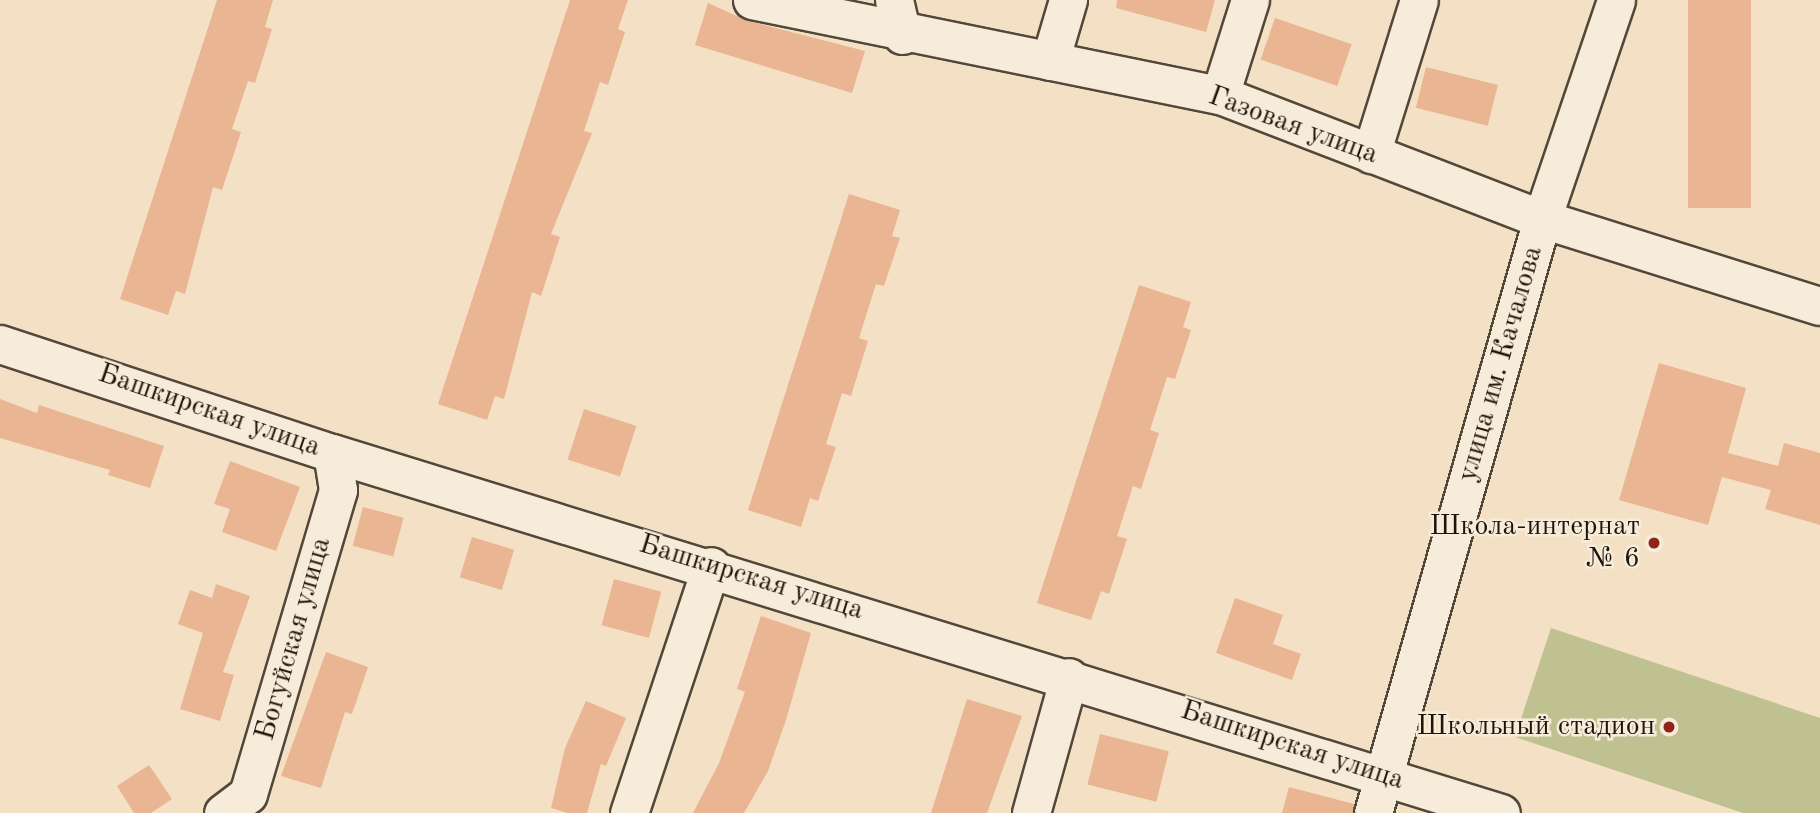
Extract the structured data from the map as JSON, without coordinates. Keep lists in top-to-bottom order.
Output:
{
  "streets": {
    "street": [
      "Газовая улица",
      "улица им. Качалова",
      "Башкирская улица",
      "Богуйская улица"
    ]
  },
  "crossings": [
    ["Газовая улица", "улица им. Качалова"],
    ["улица им. Качалова", "Башкирская улица"],
    ["Башкирская улица", "Богуйская улица"]
  ],
  "places": ["Школа-интернат № 6", "Школьный стадион"]
}
